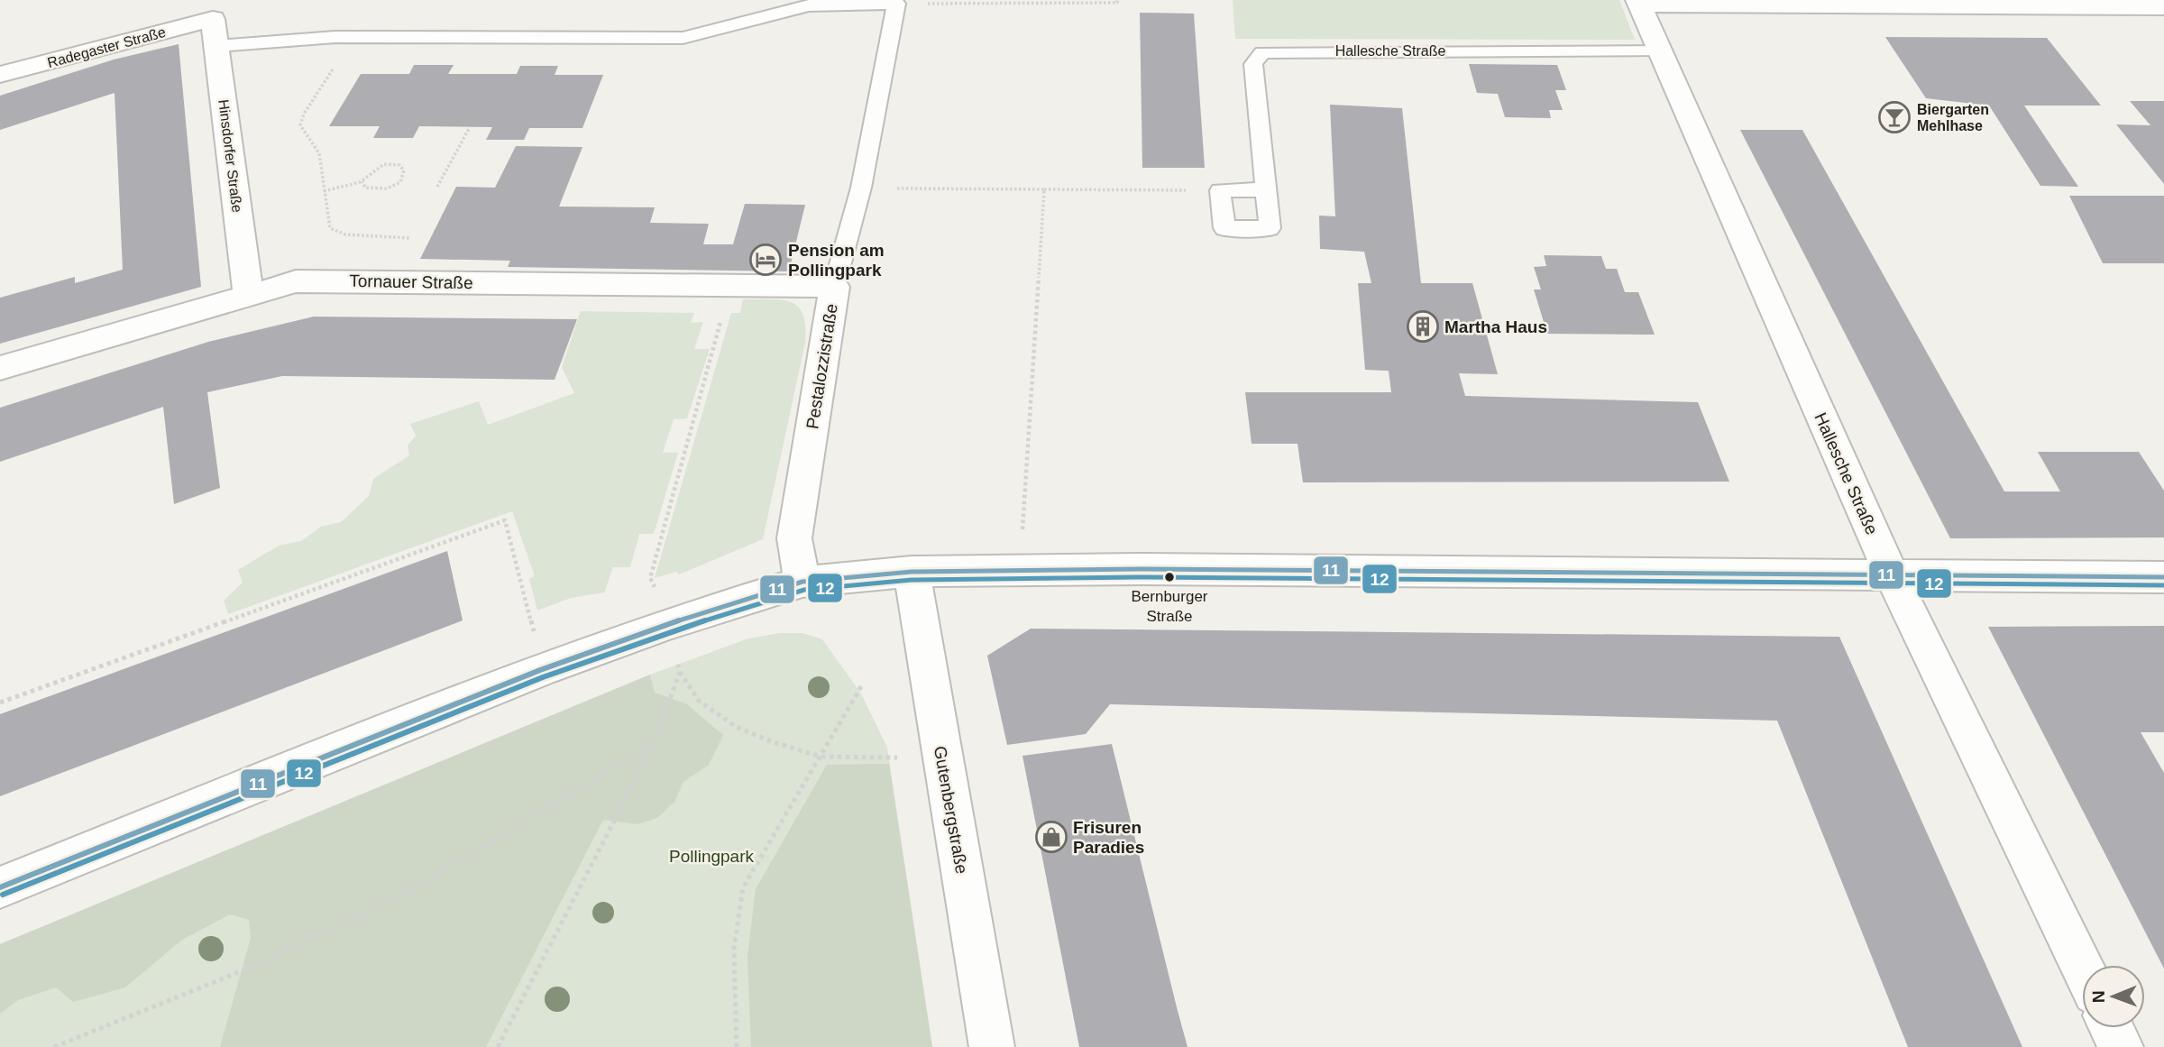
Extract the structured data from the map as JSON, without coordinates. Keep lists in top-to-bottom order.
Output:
{
  "streets": {
    "street": [
      "Radegaster Straße",
      "Hallesche Straße",
      "Hinsdorfer Straße",
      "Tornauer Straße",
      "Pestalozzistraße",
      "Gutenbergstraße"
    ]
  },
  "crossings": [
    ["Radegaster Straße", "Hinsdorfer Straße"],
    ["Hinsdorfer Straße", "Tornauer Straße"],
    ["Tornauer Straße", "Pestalozzistraße"]
  ],
  "parks": ["Pollingpark"],
  "places": {
    "bar": ["Biergarten Mehlhase"],
    "hotel": ["Pension am Pollingpark"],
    "building": ["Martha Haus"],
    "other": ["Bernburger Straße"],
    "shop": ["Frisuren Paradies"]
  },
  "lines": ["transit line 11", "transit line 12"],
  "north": "left"
}
